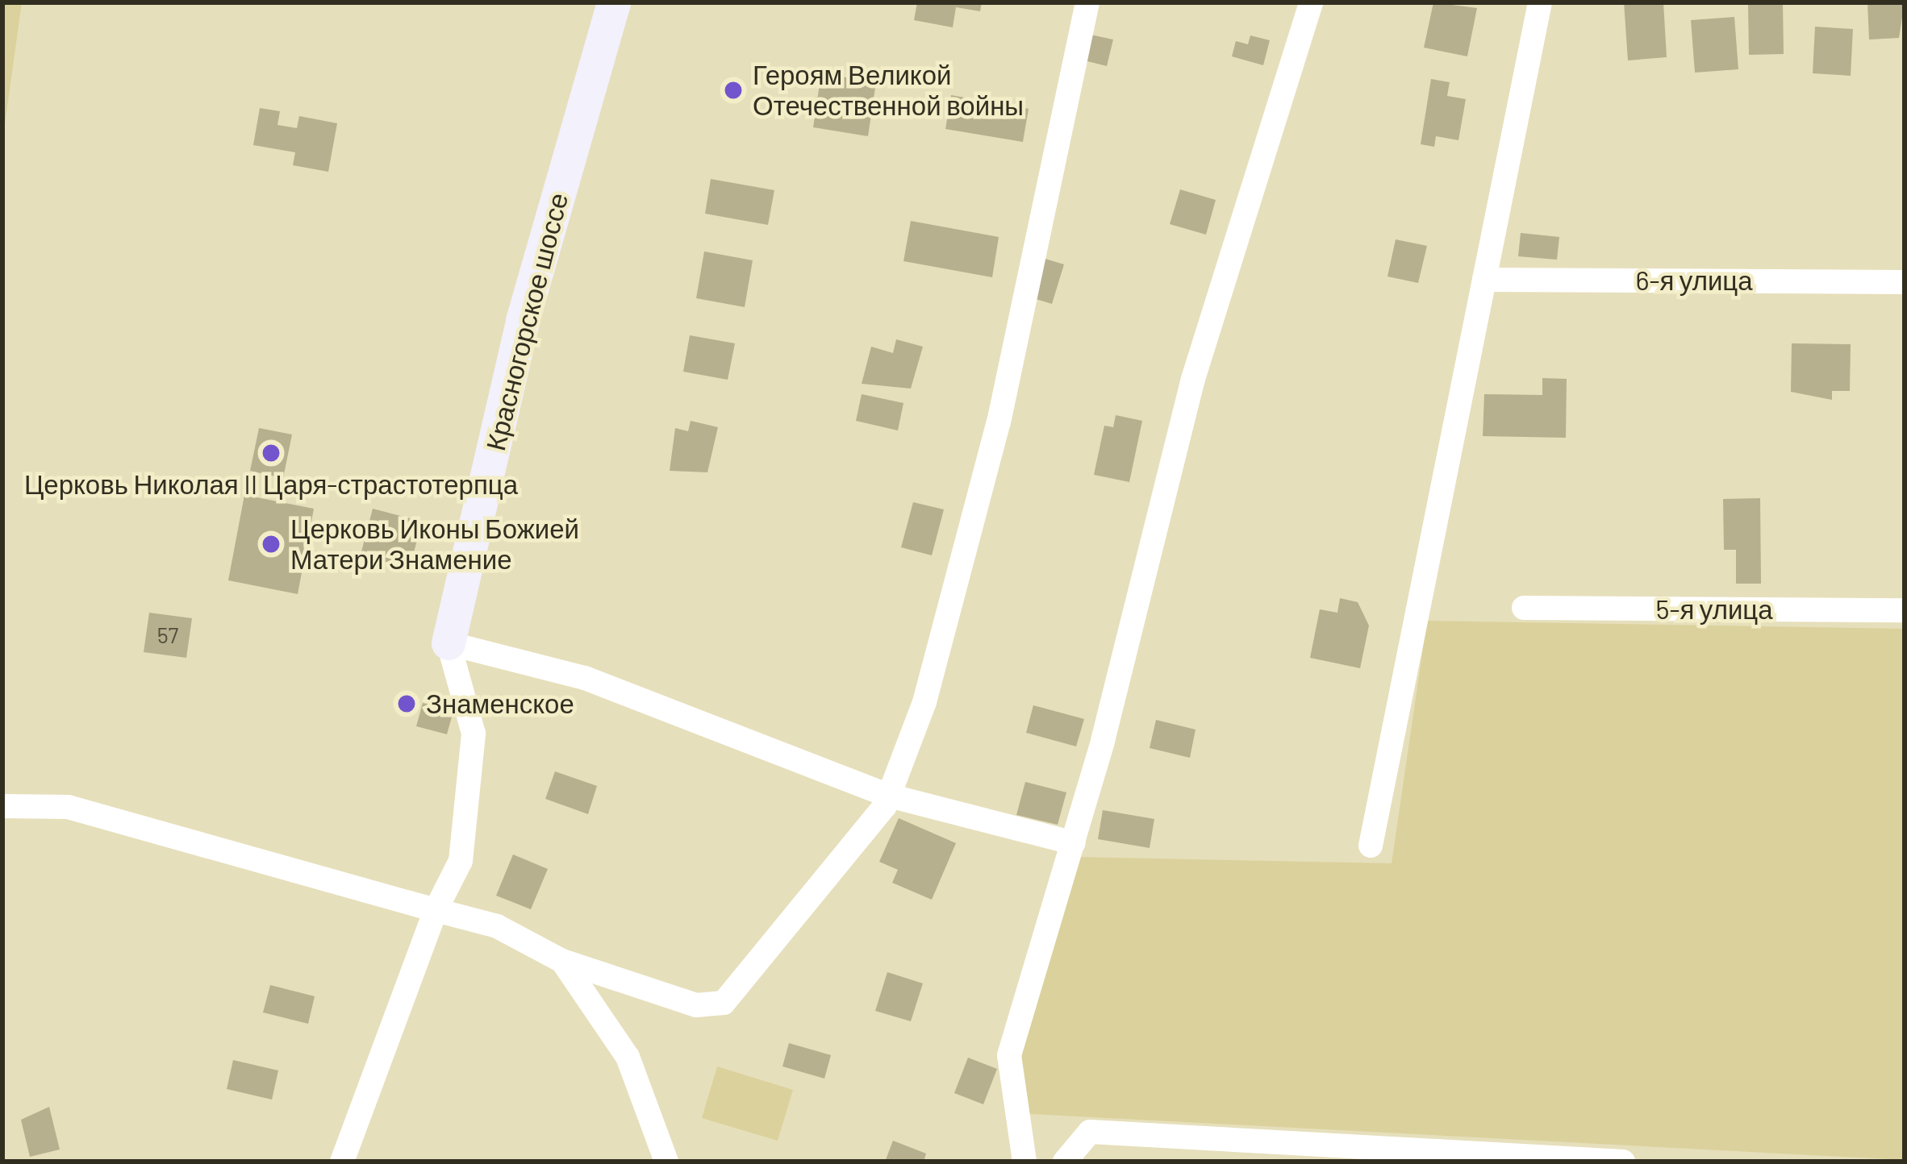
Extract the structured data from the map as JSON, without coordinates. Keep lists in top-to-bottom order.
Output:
{
  "streets": {
    "street": ["6-я улица", "Красногорское шоссе", "5-я улица"]
  },
  "places": [
    "Героям Великой Отечественной войны",
    "Церковь Николая II Царя-страстотерпца",
    "Церковь Иконы Божией Матери Знамение",
    "Знаменское"
  ],
  "house_numbers": ["57"]
}
